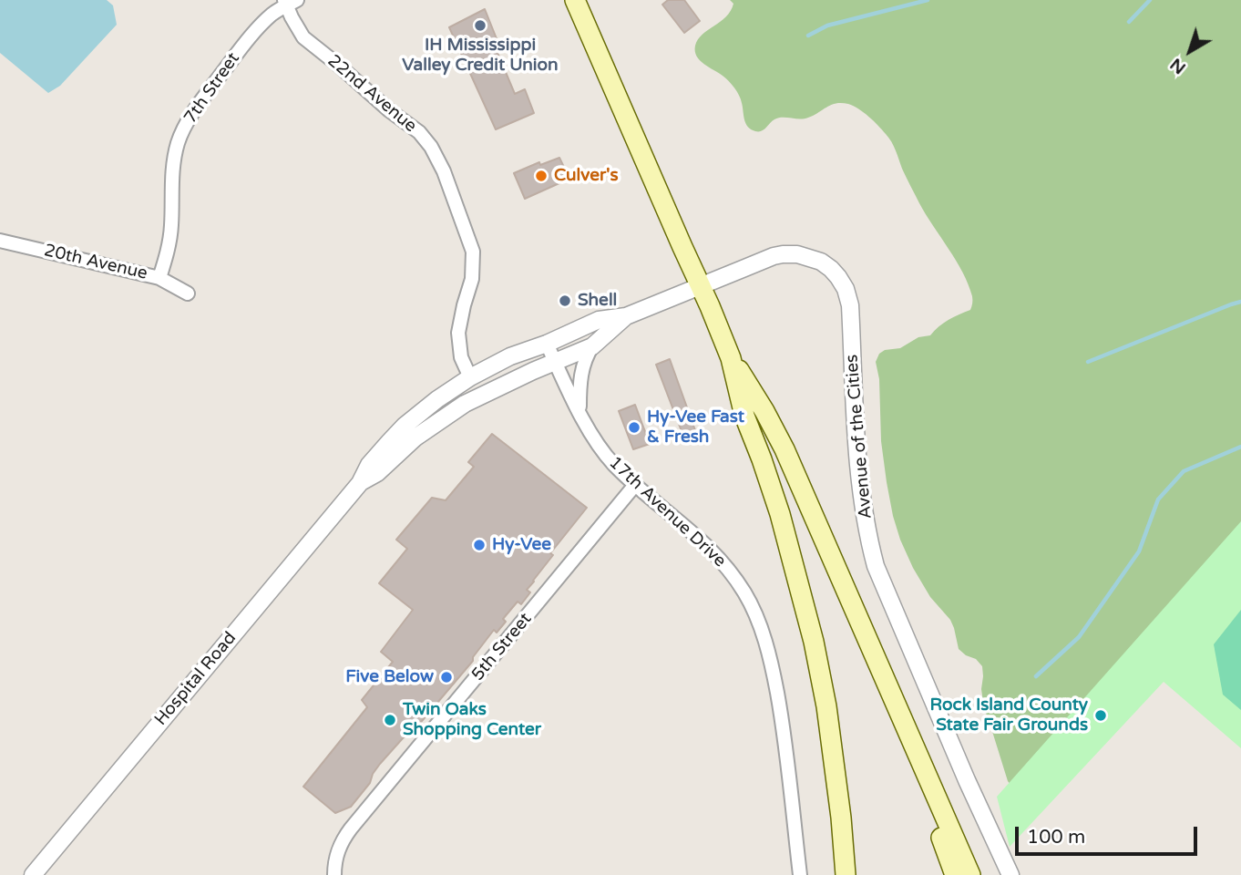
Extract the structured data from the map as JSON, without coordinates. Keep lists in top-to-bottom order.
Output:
{
  "streets": {
    "street": [
      "7th Street",
      "22nd Avenue",
      "20th Avenue",
      "Avenue of the Cities",
      "17th Avenue Drive",
      "5th Street",
      "Hospital Road"
    ]
  },
  "crossings": [
    ["7th Street", "22nd Avenue"],
    ["7th Street", "20th Avenue"],
    ["22nd Avenue", "Hospital Road"],
    ["Avenue of the Cities", "Hospital Road"],
    ["17th Avenue Drive", "5th Street"],
    ["17th Avenue Drive", "Hospital Road"]
  ],
  "places": [
    "IH Mississippi Valley Credit Union",
    "Culver's",
    "Shell",
    "Hy-Vee Fast & Fresh",
    "Hy-Vee",
    "Five Below",
    "Rock Island County State Fair Grounds",
    "Twin Oaks Shopping Center"
  ],
  "scale_bar": "100 m",
  "north": "bottom left"
}
